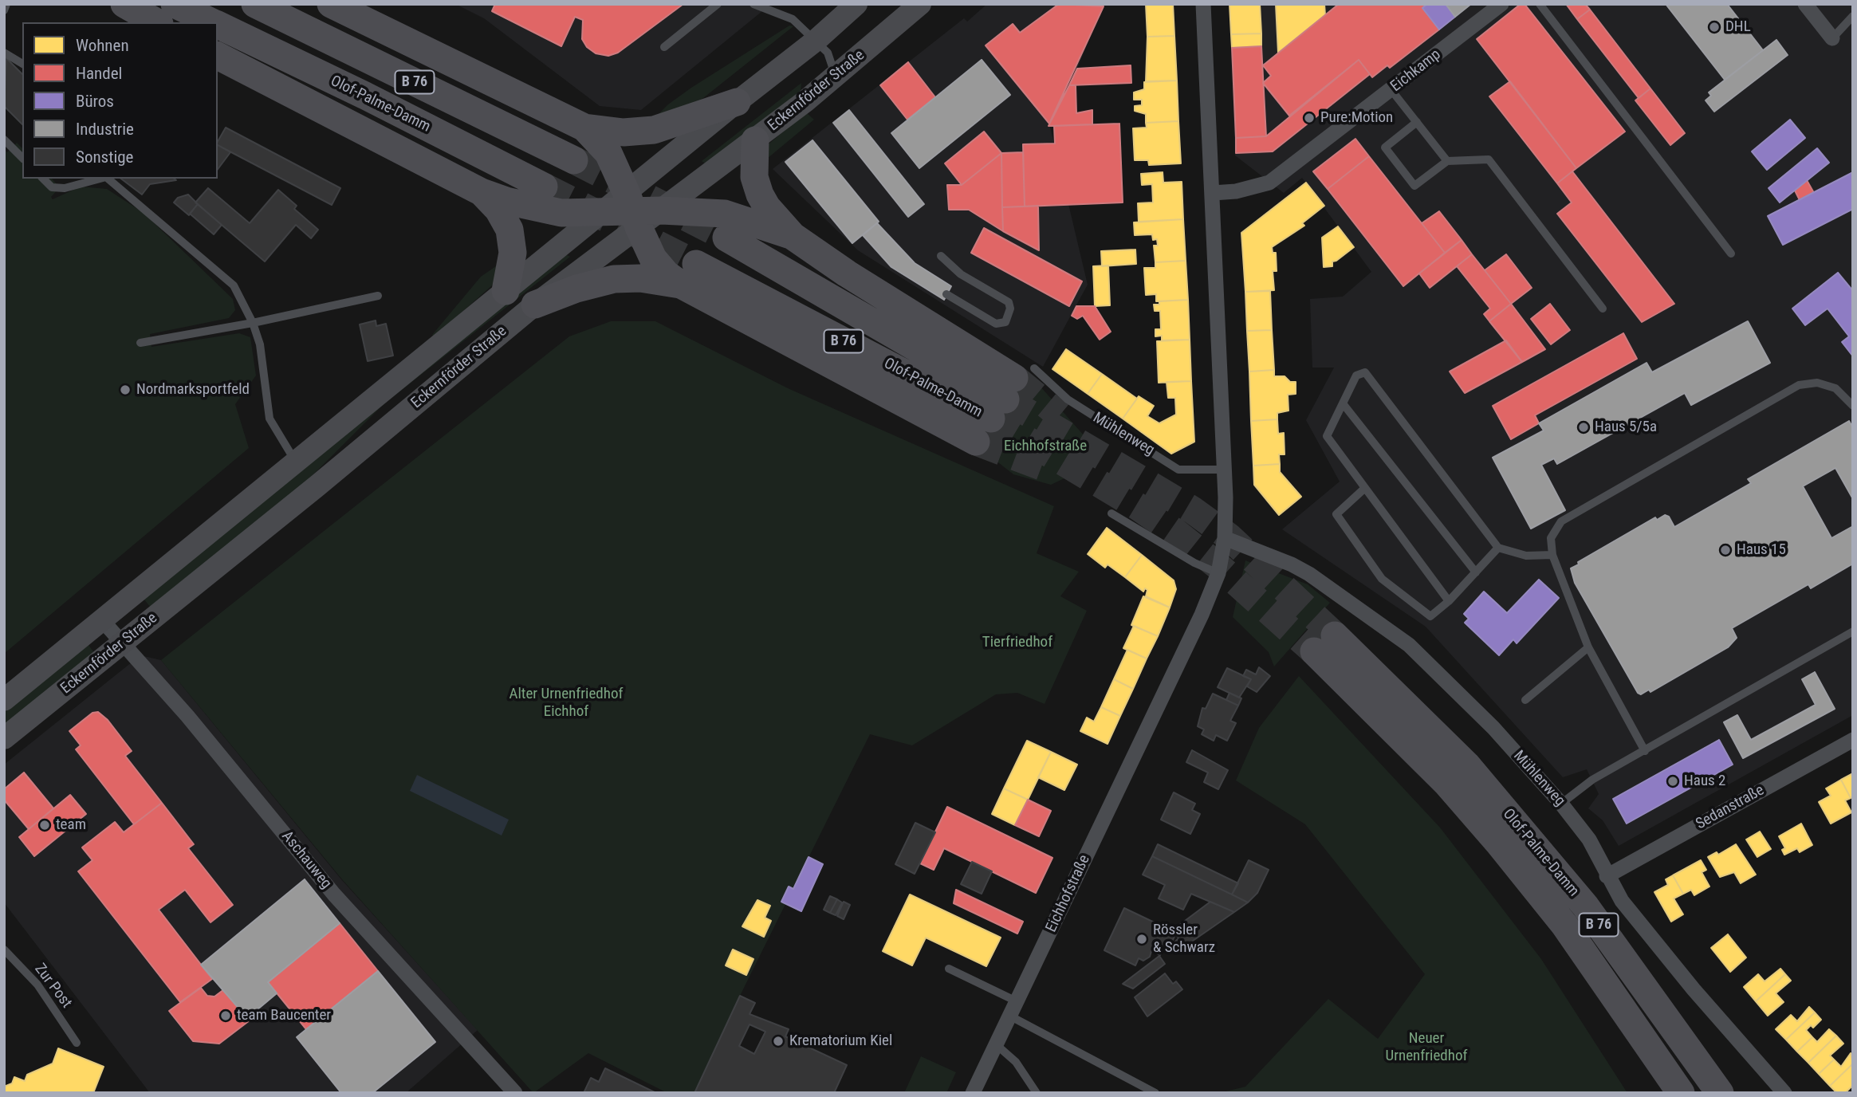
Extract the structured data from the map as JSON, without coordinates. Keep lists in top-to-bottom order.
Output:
{
  "streets": {
    "highway": ["B 76", "Olof-Palme-Damm"],
    "main road": ["Eckernförder Straße"],
    "street": [
      "Eichkamp",
      "Mühlenweg",
      "Sedanstraße",
      "Aschauweg",
      "Eichhofstraße"
    ],
    "lane": ["Zur Post"]
  },
  "crossings": [
    ["Eichkamp", "Eichhofstraße"],
    ["Eckernförder Straße", "Aschauweg"],
    ["Olof-Palme-Damm", "Mühlenweg"],
    ["Mühlenweg", "Sedanstraße"],
    ["Mühlenweg", "Eichhofstraße"]
  ],
  "parks": [
    "Eichhofstraße",
    "Tierfriedhof",
    "Alter Urnenfriedhof Eichhof",
    "Neuer Urnenfriedhof"
  ],
  "places": [
    "DHL",
    "Pure:Motion",
    "Nordmarksportfeld",
    "Haus 5/5a",
    "Haus 15",
    "Haus 2",
    "team",
    "Rössler & Schwarz",
    "team Baucenter",
    "Krematorium Kiel"
  ],
  "legend": [
    "Wohnen",
    "Handel",
    "Büros",
    "Industrie",
    "Sonstige"
  ]
}
